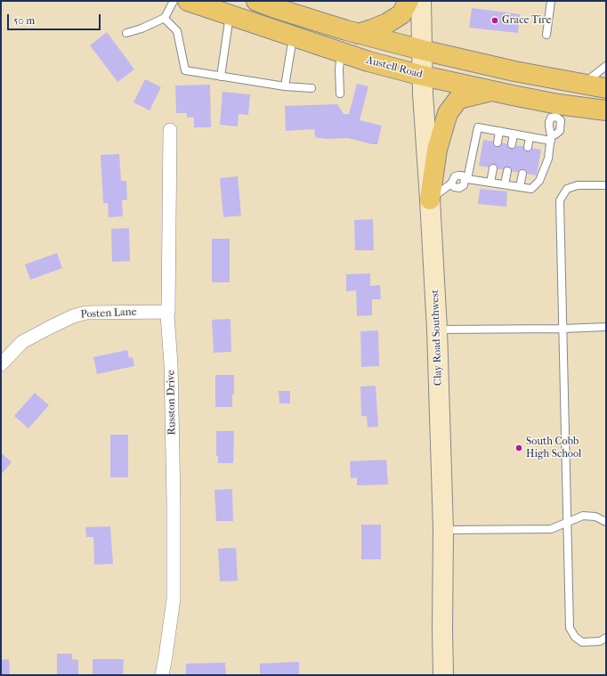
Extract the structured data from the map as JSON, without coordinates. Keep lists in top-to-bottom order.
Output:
{
  "streets": {
    "main road": ["Austell Road"],
    "street": ["Posten Lane", "Clay Road Southwest", "Russton Drive"]
  },
  "crossings": [
    ["Austell Road", "Clay Road Southwest"],
    ["Posten Lane", "Russton Drive"]
  ],
  "places": ["Grace Tire", "South Cobb High School"],
  "scale_bar": "50 m"
}
